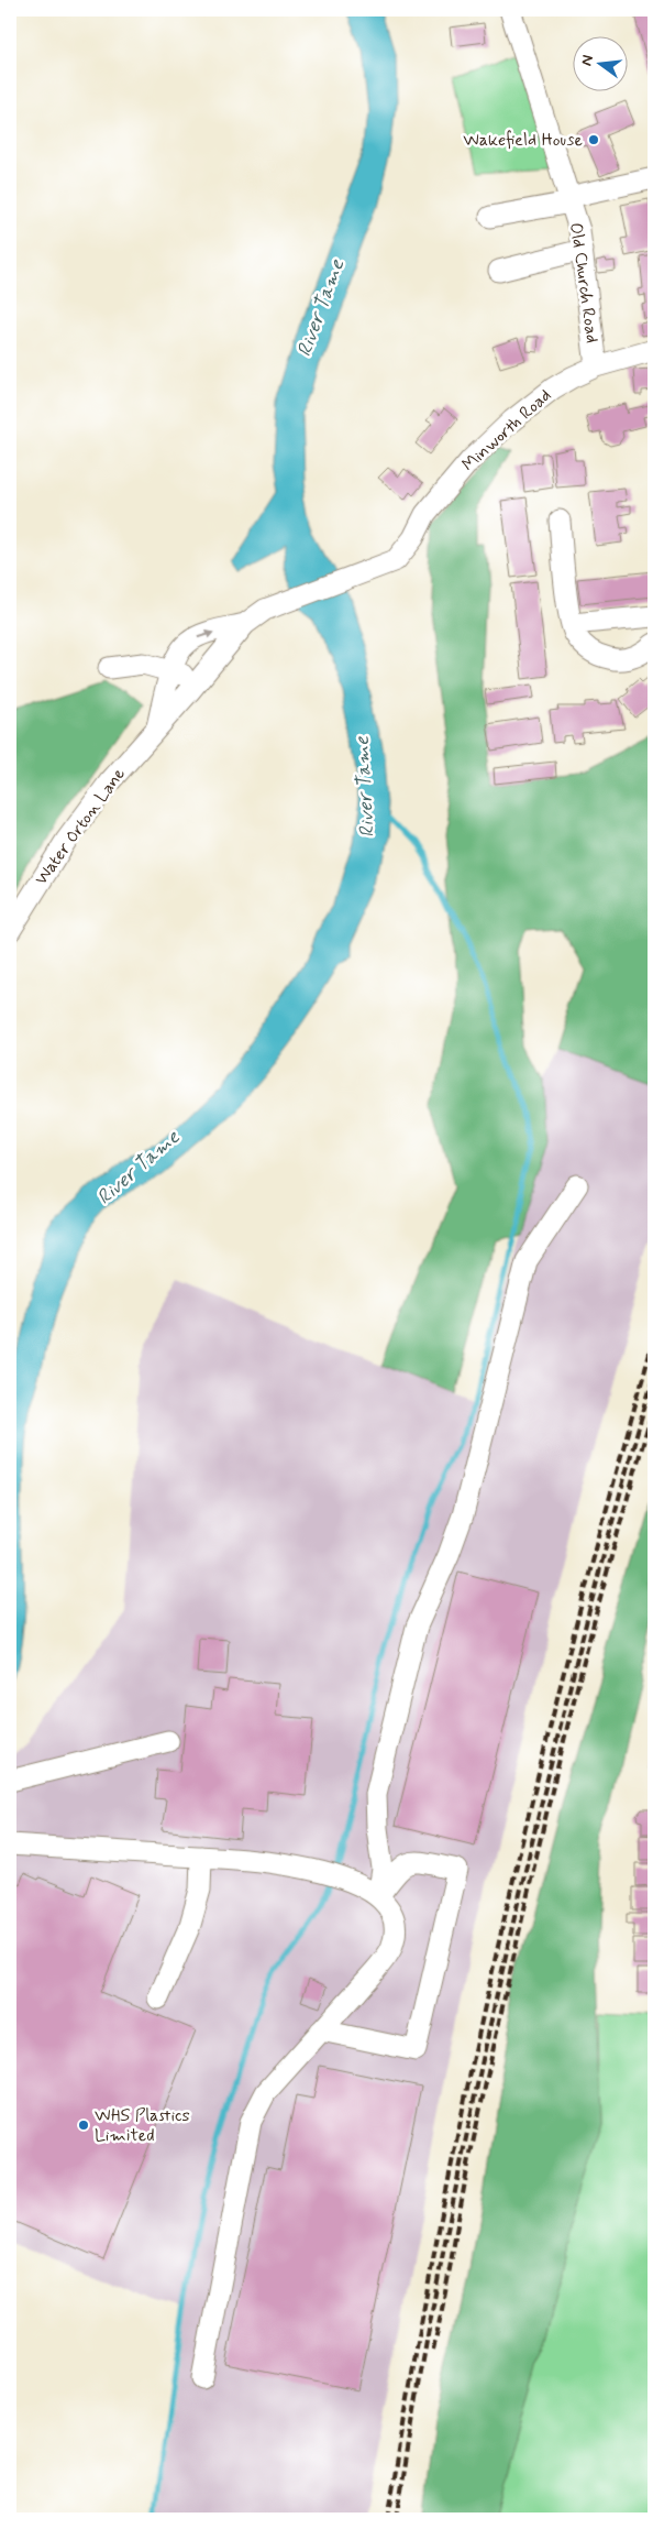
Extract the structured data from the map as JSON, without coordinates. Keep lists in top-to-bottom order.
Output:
{
  "streets": {
    "street": ["Old Church Road", "Minworth Road", "Water Orton Lane"]
  },
  "crossings": [
    ["Old Church Road", "Minworth Road"],
    ["Minworth Road", "Water Orton Lane"]
  ],
  "water": ["River Tame"],
  "places": ["Wakefield House", "WHS Plastics Limited"],
  "north": "left"
}
